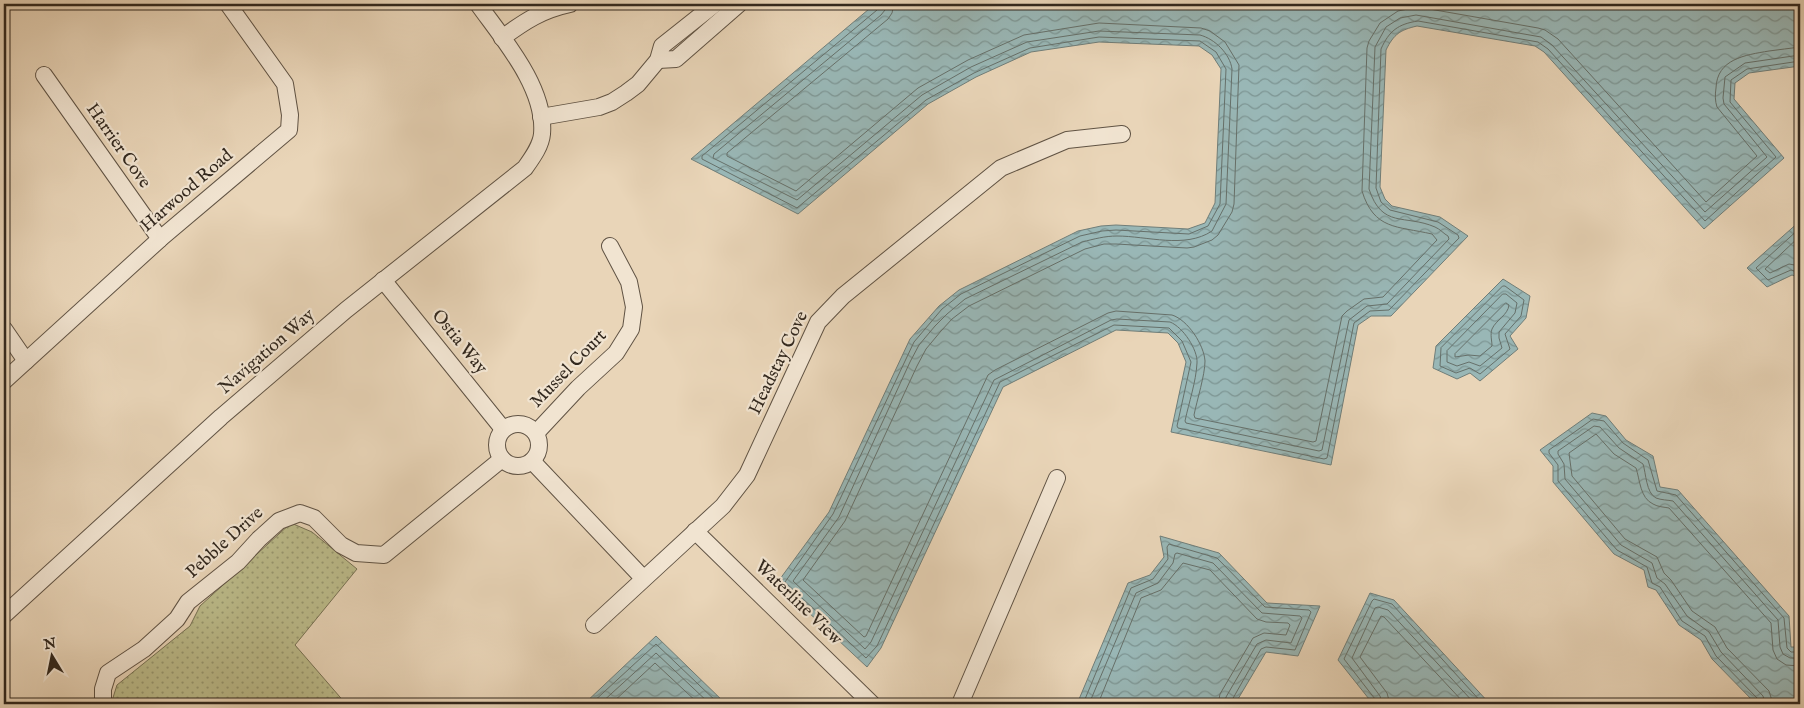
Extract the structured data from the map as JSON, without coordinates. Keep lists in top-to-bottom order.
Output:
{
  "streets": {
    "street": [
      "Harrier Cove",
      "Harwood Road",
      "Ostia Way",
      "Navigation Way",
      "Headstay Cove",
      "Mussel Court",
      "Pebble Drive",
      "Waterline View"
    ]
  },
  "crossings": [
    ["Harrier Cove", "Harwood Road"],
    ["Ostia Way", "Navigation Way"],
    ["Ostia Way", "Mussel Court"],
    ["Ostia Way", "Pebble Drive"],
    ["Headstay Cove", "Waterline View"],
    ["Mussel Court", "Pebble Drive"]
  ],
  "north": "top"
}
